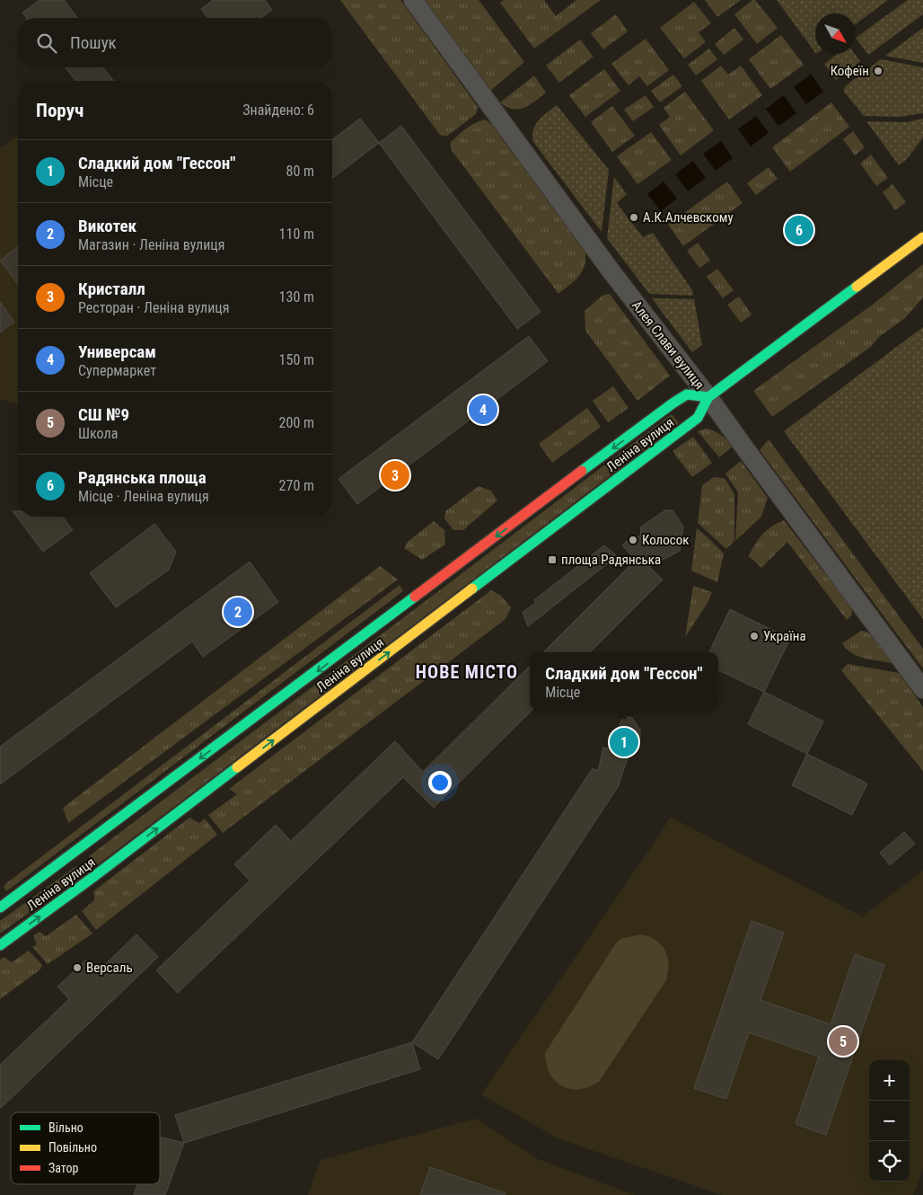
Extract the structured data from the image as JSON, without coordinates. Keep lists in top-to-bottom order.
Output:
{
  "streets": {
    "street": ["Алея Слави вулиця", "Леніна вулиця"]
  },
  "crossings": [
    ["Алея Слави вулиця", "Леніна вулиця"]
  ],
  "districts": ["НОВЕ МІСТО"],
  "places": {
    "other": [
      "Кофеїн",
      "А.К.Алчевскому",
      "Колосок",
      "Україна",
      "Версаль"
    ],
    "transit": ["площа Радянська"]
  },
  "legend": ["Вільно", "Повільно", "Затор"],
  "north": "bottom right",
  "page": {
    "search": "Пошук",
    "heading": ["Поруч", "Знайдено: 6"],
    "list": [
      {
        "mark": "1",
        "name": "Сладкий дом \"Гессон\"",
        "note": "Місце",
        "value": "80 m"
      },
      {
        "mark": "2",
        "name": "Викотек",
        "note": "Магазин · Леніна вулиця",
        "value": "110 m"
      },
      {
        "mark": "3",
        "name": "Кристалл",
        "note": "Ресторан · Леніна вулиця",
        "value": "130 m"
      },
      {
        "mark": "4",
        "name": "Универсам",
        "note": "Супермаркет",
        "value": "150 m"
      },
      {
        "mark": "5",
        "name": "СШ №9",
        "note": "Школа",
        "value": "200 m"
      },
      {
        "mark": "6",
        "name": "Радянська площа",
        "note": "Місце · Леніна вулиця",
        "value": "270 m"
      }
    ],
    "pins": [
      "6",
      "4",
      "3",
      "2",
      "1",
      "5"
    ],
    "popup": ["Сладкий дом \"Гессон\"", "Місце"],
    "map_buttons": ["+", "−"]
  }
}
